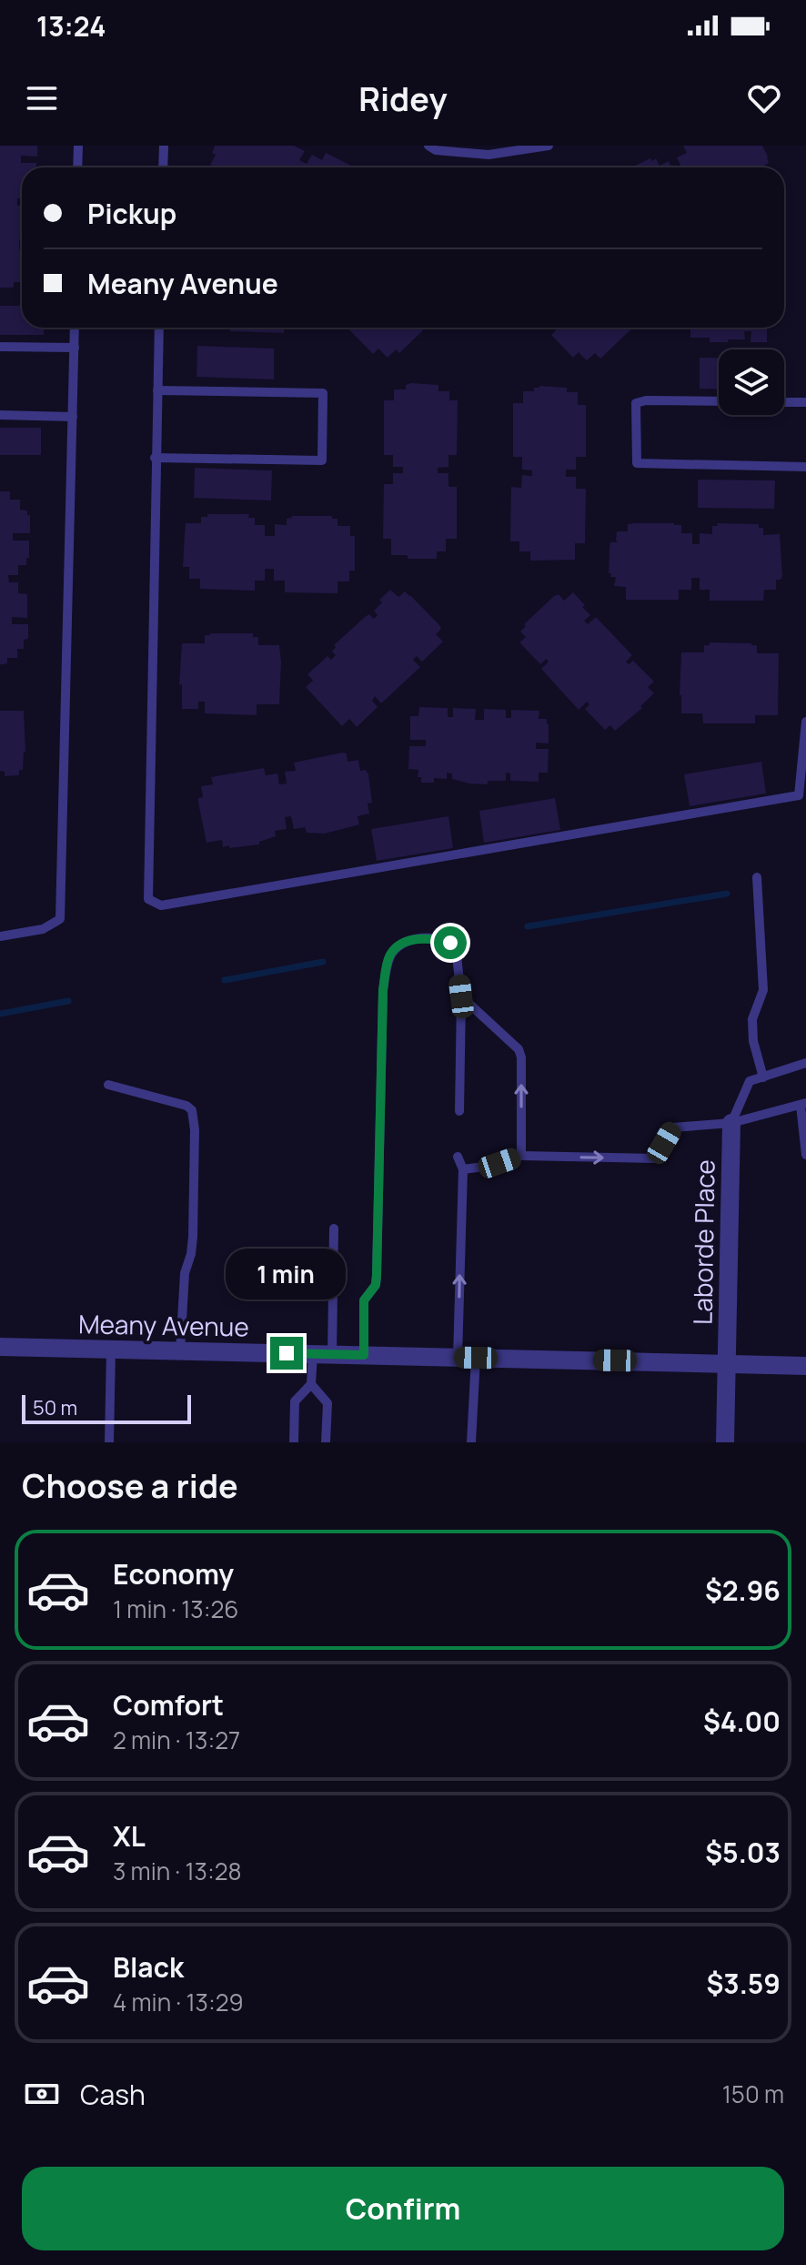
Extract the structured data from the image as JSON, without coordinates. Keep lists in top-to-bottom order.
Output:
{
  "streets": {
    "street": ["Laborde Place", "Meany Avenue"]
  },
  "crossings": [
    ["Laborde Place", "Meany Avenue"]
  ],
  "scale_bar": "50 m",
  "page": {
    "status": "13:24",
    "header": "Ridey",
    "banner": ["Pickup", "Meany Avenue"],
    "bubble": "1 min",
    "scale": "50 m",
    "heading": "Choose a ride",
    "list": [
      {
        "name": "Economy",
        "note": "1 min · 13:26",
        "value": "$2.96"
      },
      {
        "name": "Comfort",
        "note": "2 min · 13:27",
        "value": "$4.00"
      },
      {
        "name": "XL",
        "note": "3 min · 13:28",
        "value": "$5.03"
      },
      {
        "name": "Black",
        "note": "4 min · 13:29",
        "value": "$3.59"
      }
    ],
    "pay": ["Cash", "150 m"],
    "buttons": "Confirm"
  }
}
